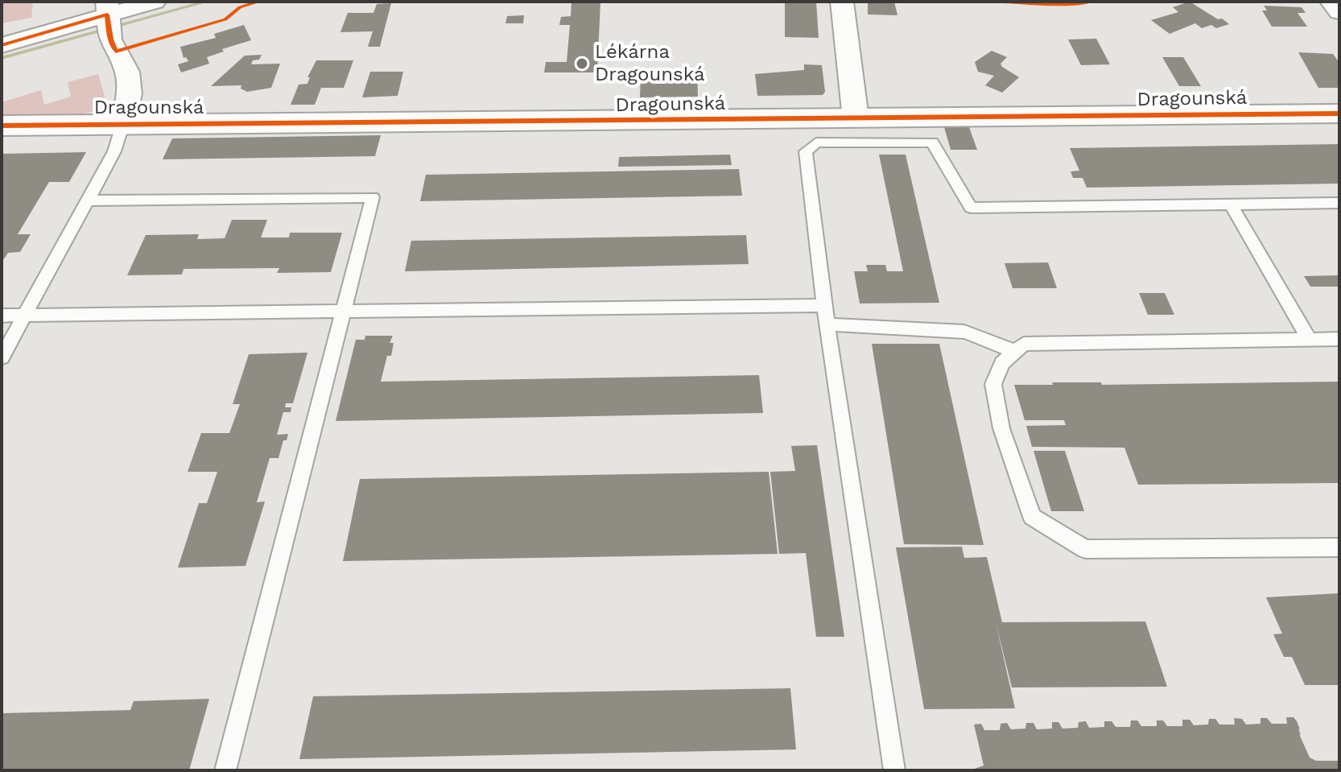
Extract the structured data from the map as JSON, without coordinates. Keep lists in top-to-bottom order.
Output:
{
  "streets": {
    "street": ["Dragounská"]
  },
  "places": ["Lékárna Dragounská"]
}
